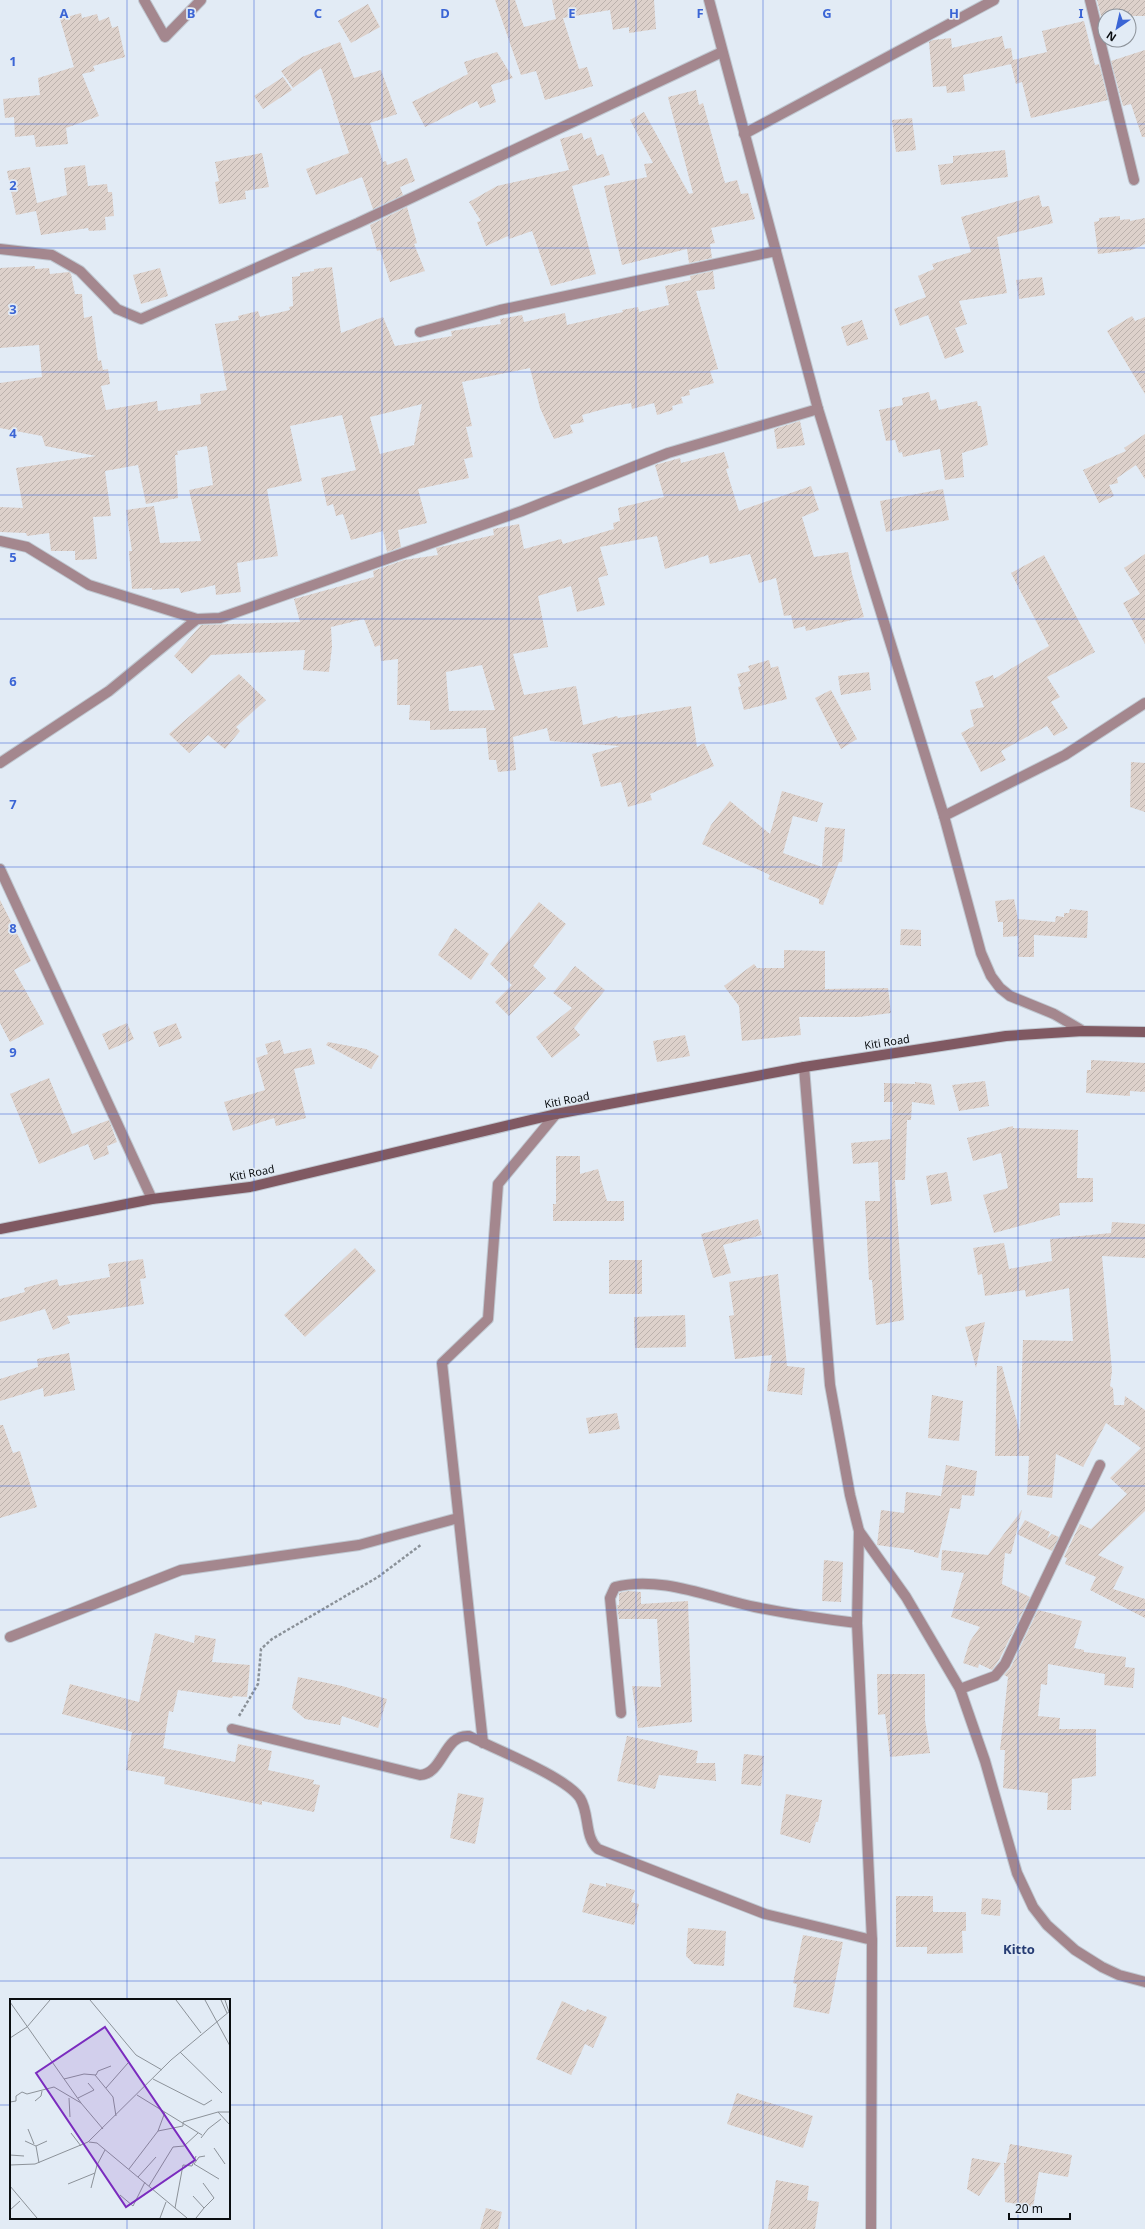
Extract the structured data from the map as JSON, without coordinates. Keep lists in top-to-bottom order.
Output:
{
  "streets": {
    "street": ["Kiti Road"]
  },
  "districts": ["Kitto"],
  "scale_bar": "20 m",
  "north": "bottom left",
  "grid": {
    "columns": [
      "A",
      "B",
      "C",
      "D",
      "E",
      "F",
      "G",
      "H",
      "I"
    ],
    "rows": [
      "1",
      "2",
      "3",
      "4",
      "5",
      "6",
      "7",
      "8",
      "9"
    ]
  }
}
